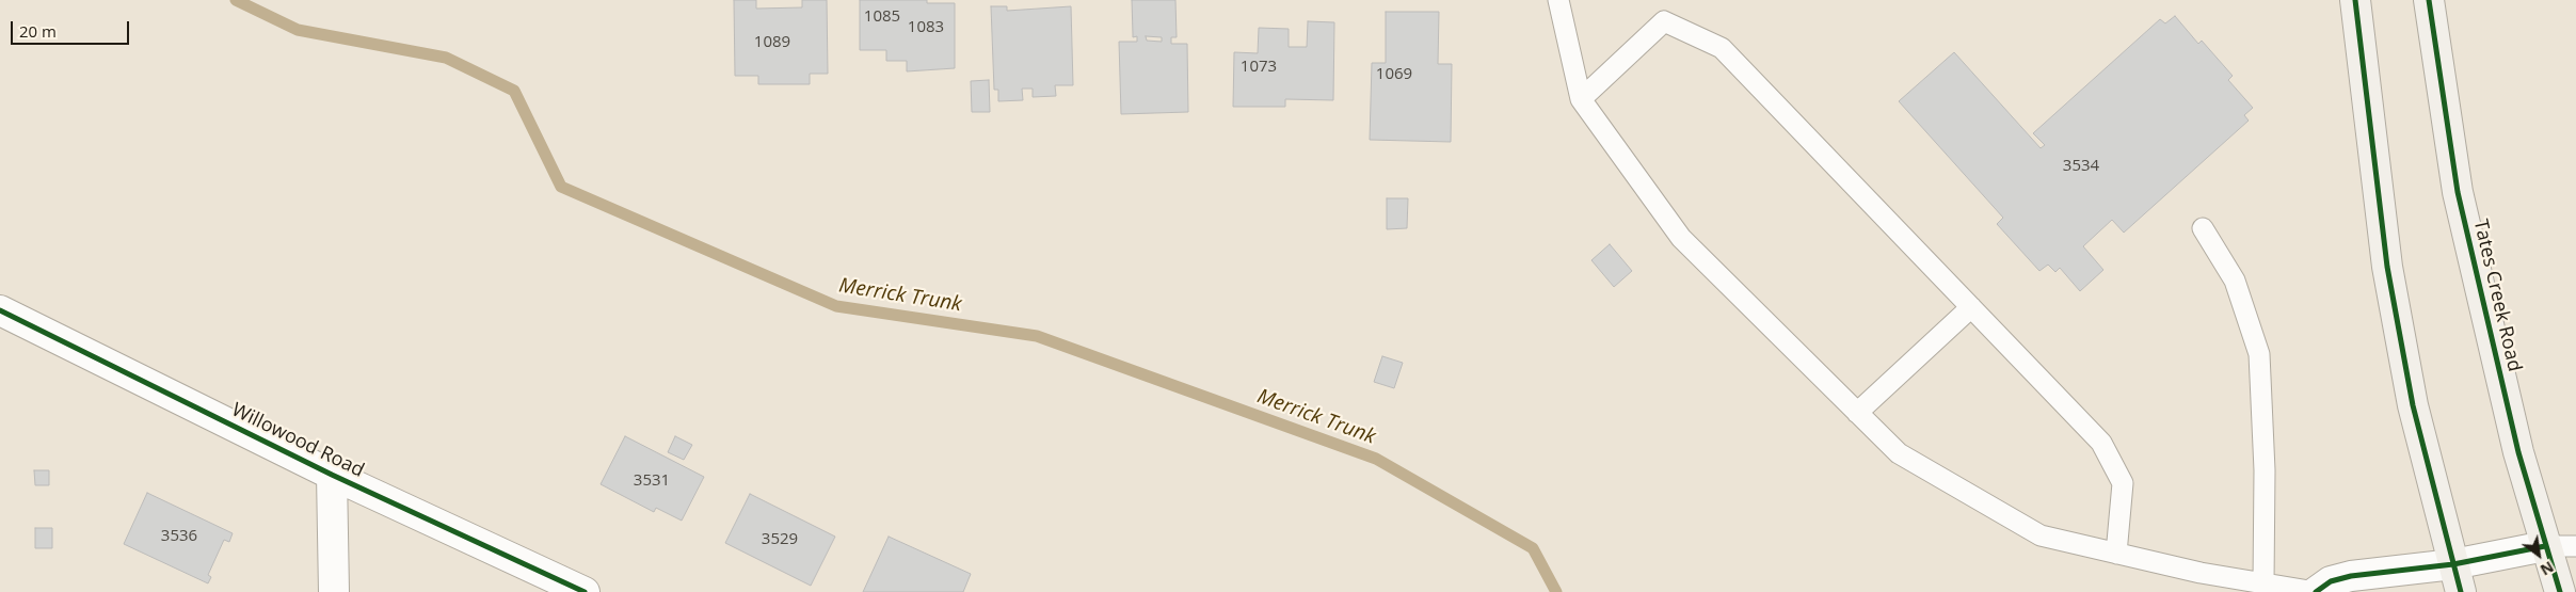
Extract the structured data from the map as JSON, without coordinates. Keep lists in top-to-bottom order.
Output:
{
  "streets": {
    "main road": ["Tates Creek Road"],
    "street": ["Willowood Road"]
  },
  "water": ["Merrick Trunk"],
  "house_numbers": [
    "1085",
    "1083",
    "1089",
    "1073",
    "1069",
    "3534",
    "3531",
    "3536",
    "3529"
  ],
  "scale_bar": "20 m",
  "north": "bottom right"
}
